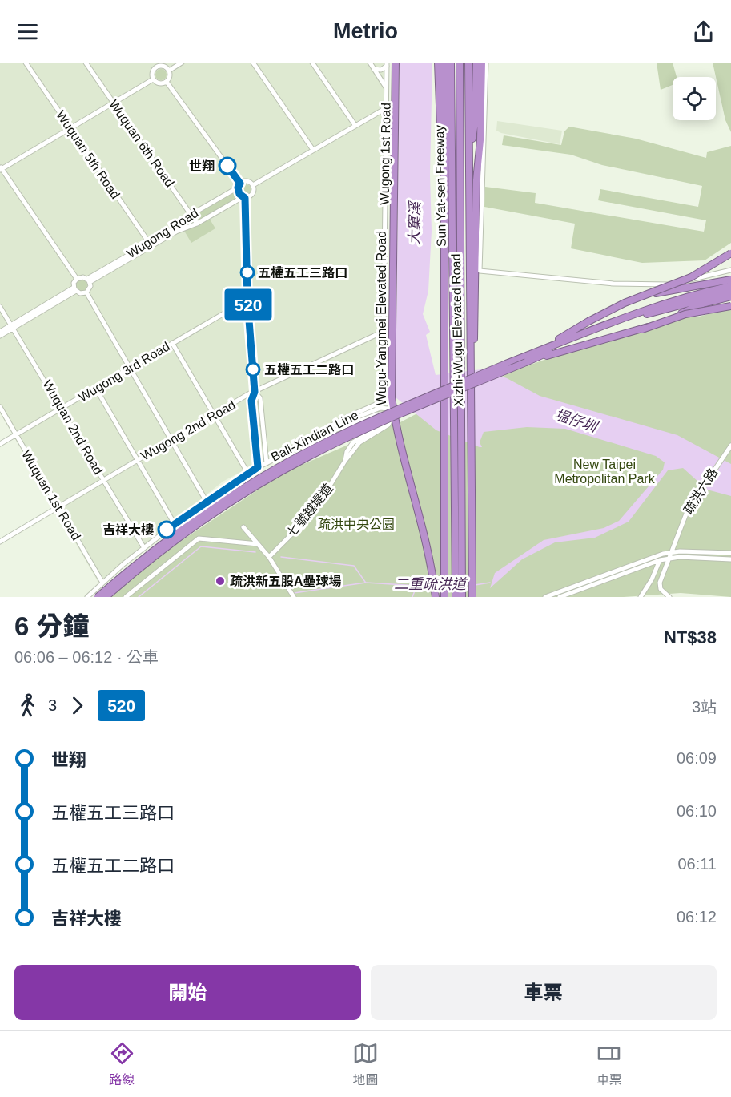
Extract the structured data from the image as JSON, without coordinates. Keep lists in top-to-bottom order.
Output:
{
  "streets": {
    "highway": [
      "Sun Yat-sen Freeway",
      "Wugu-Yangmei Elevated Road",
      "Xizhi-Wugu Elevated Road",
      "Bali-Xindian Line"
    ],
    "street": [
      "Wuquan 6th Road",
      "Wugong 1st Road",
      "Wuquan 5th Road",
      "Wugong Road",
      "Wugong 3rd Road",
      "Wuquan 2nd Road",
      "Wugong 2nd Road",
      "疏洪六路",
      "Wuquan 1st Road",
      "七號越堤道"
    ]
  },
  "crossings": [
    ["Wuquan 6th Road", "Wugong Road"],
    ["Wugong 1st Road", "Wuquan 2nd Road"],
    ["Wugong 1st Road", "Wugong 2nd Road"],
    ["Wugong 1st Road", "Wuquan 1st Road"],
    ["Wugong 1st Road", "七號越堤道"],
    ["Wuquan 5th Road", "Wugong Road"],
    ["Wugong 3rd Road", "Wuquan 2nd Road"],
    ["Wugong 3rd Road", "Wuquan 1st Road"],
    ["Wuquan 2nd Road", "Wugong 2nd Road"],
    ["Wugong 2nd Road", "Wuquan 1st Road"]
  ],
  "water": ["大窠溪", "塭仔圳", "二重疏洪道"],
  "parks": ["New Taipei Metropolitan Park", "疏洪中央公園"],
  "places": [
    "世翔",
    "五權五工三路口",
    "五權五工二路口",
    "吉祥大樓",
    "疏洪新五股A壘球場"
  ],
  "lines": ["bus line 520"],
  "page": {
    "header": "Metrio",
    "on_map": "520",
    "heading": ["6 分鐘", "06:06 – 06:12 · 公車", "NT$38"],
    "legs": ["3", "520", "3站"],
    "list": [
      {
        "name": "世翔",
        "value": "06:09"
      },
      {
        "name": "五權五工三路口",
        "value": "06:10"
      },
      {
        "name": "五權五工二路口",
        "value": "06:11"
      },
      {
        "name": "吉祥大樓",
        "value": "06:12"
      }
    ],
    "buttons": ["開始", "車票"],
    "tabs": ["路線", "地圖", "車票"]
  }
}
